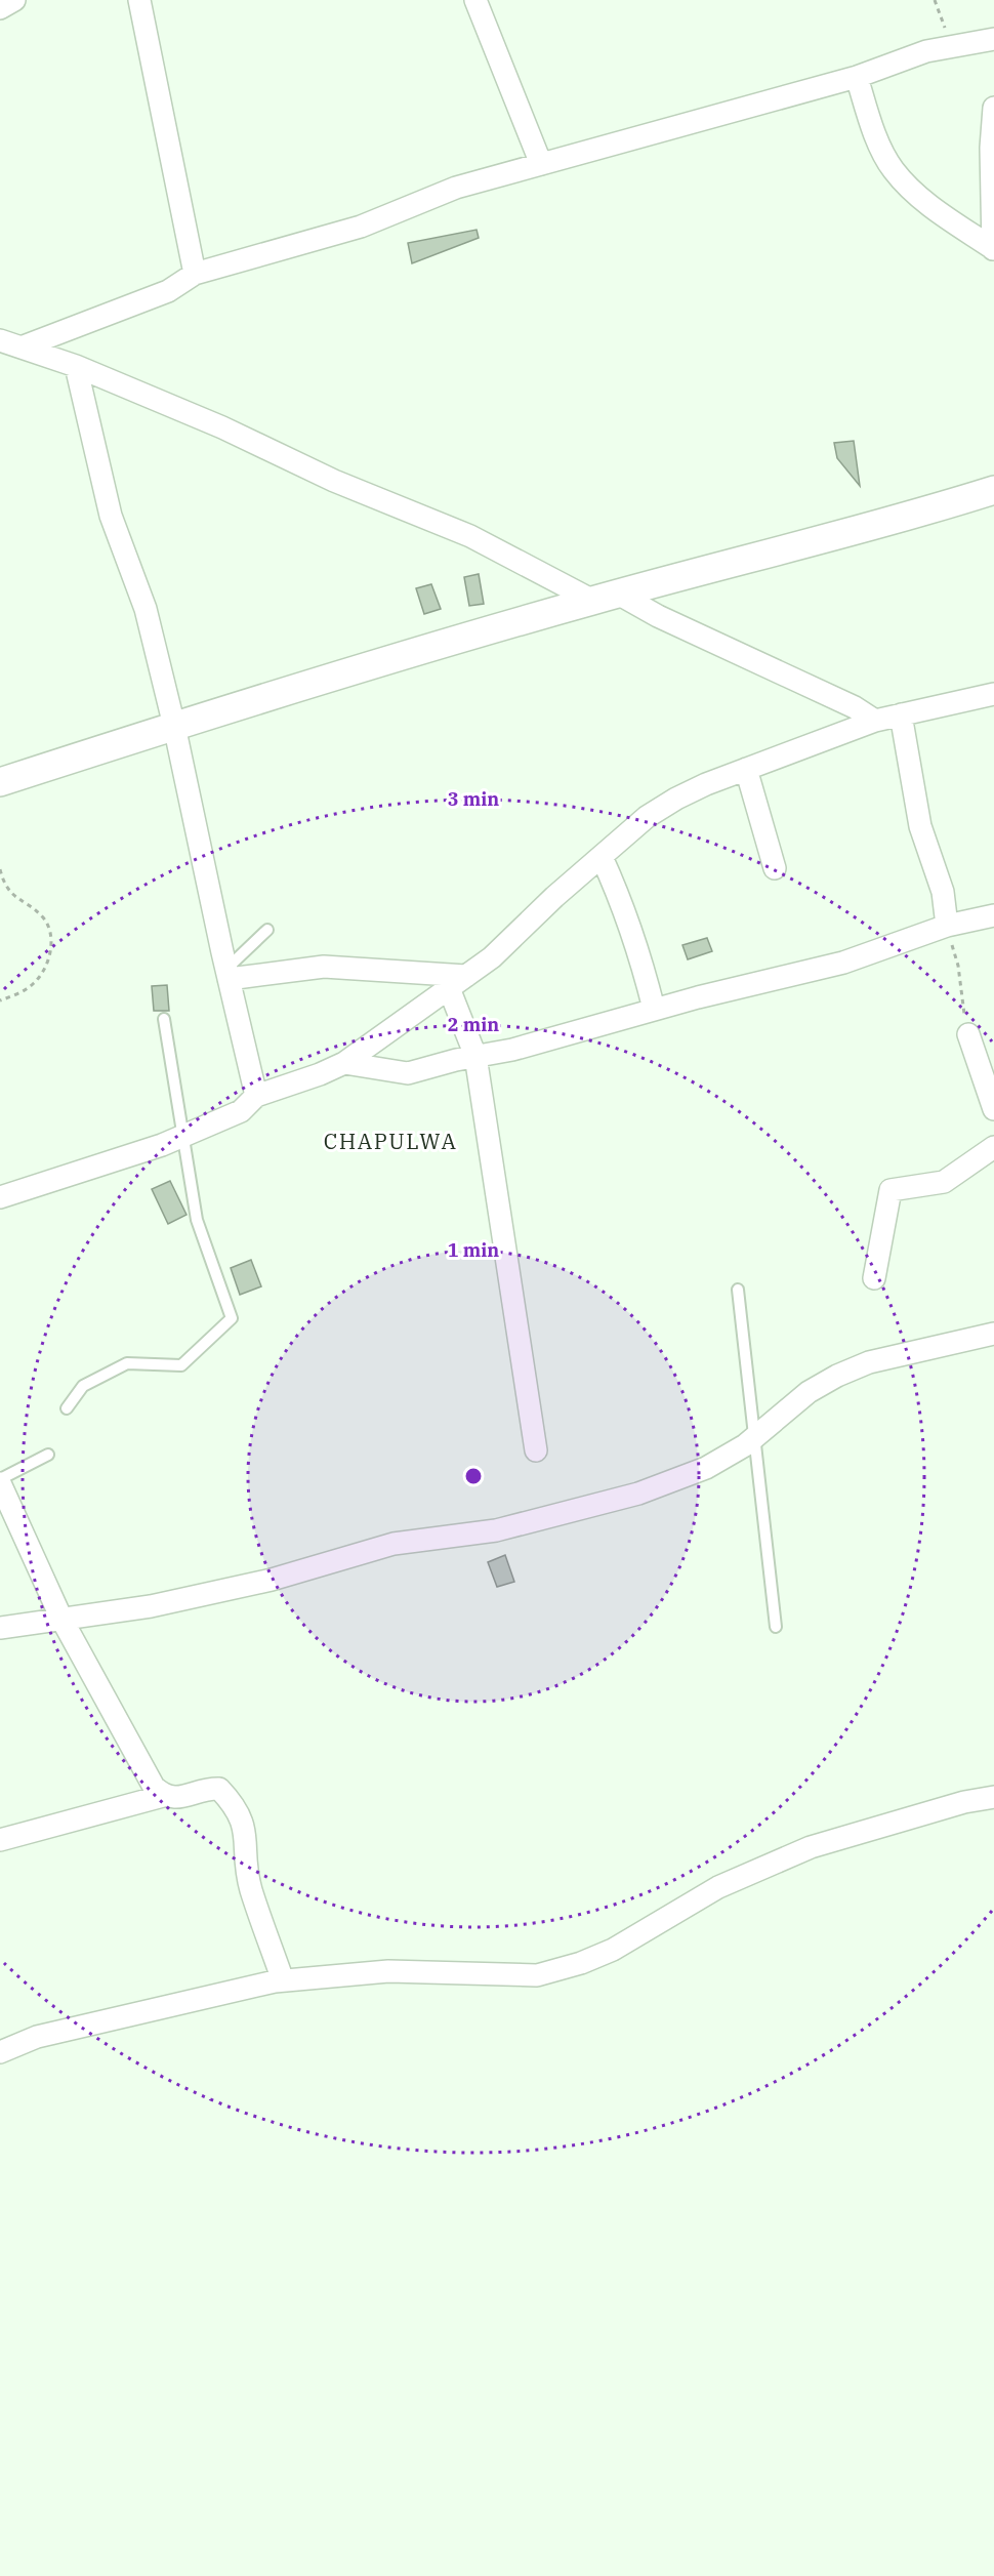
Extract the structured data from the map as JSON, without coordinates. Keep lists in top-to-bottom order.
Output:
{
  "districts": ["CHAPULWA"],
  "rings": ["3 min", "2 min", "1 min"]
}
